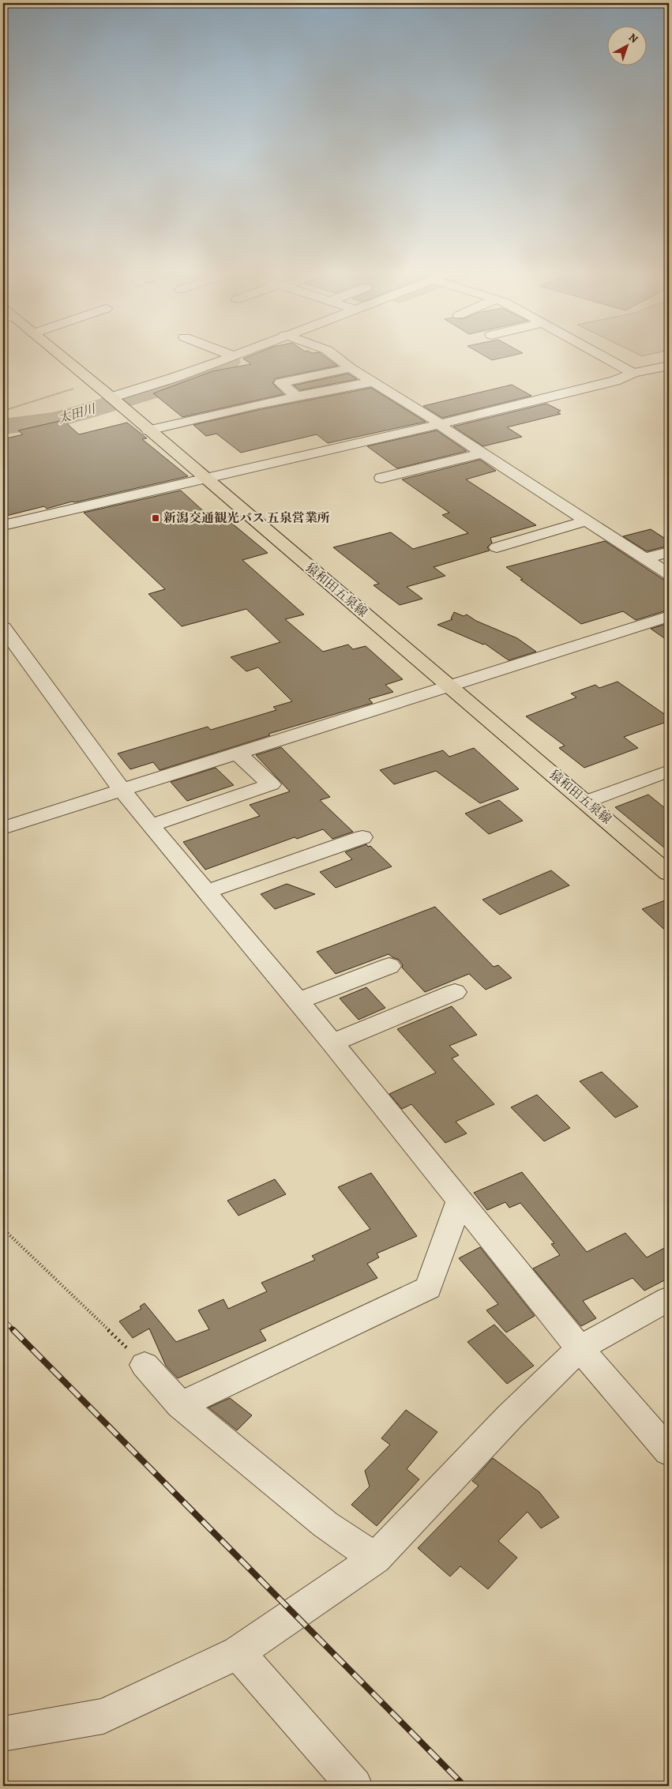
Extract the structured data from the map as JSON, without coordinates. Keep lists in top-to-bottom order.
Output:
{
  "streets": {
    "main road": ["猿和田五泉線"]
  },
  "water": ["太田川"],
  "places": {
    "transit": ["新潟交通観光バス 五泉営業所"]
  },
  "north": "top right"
}
